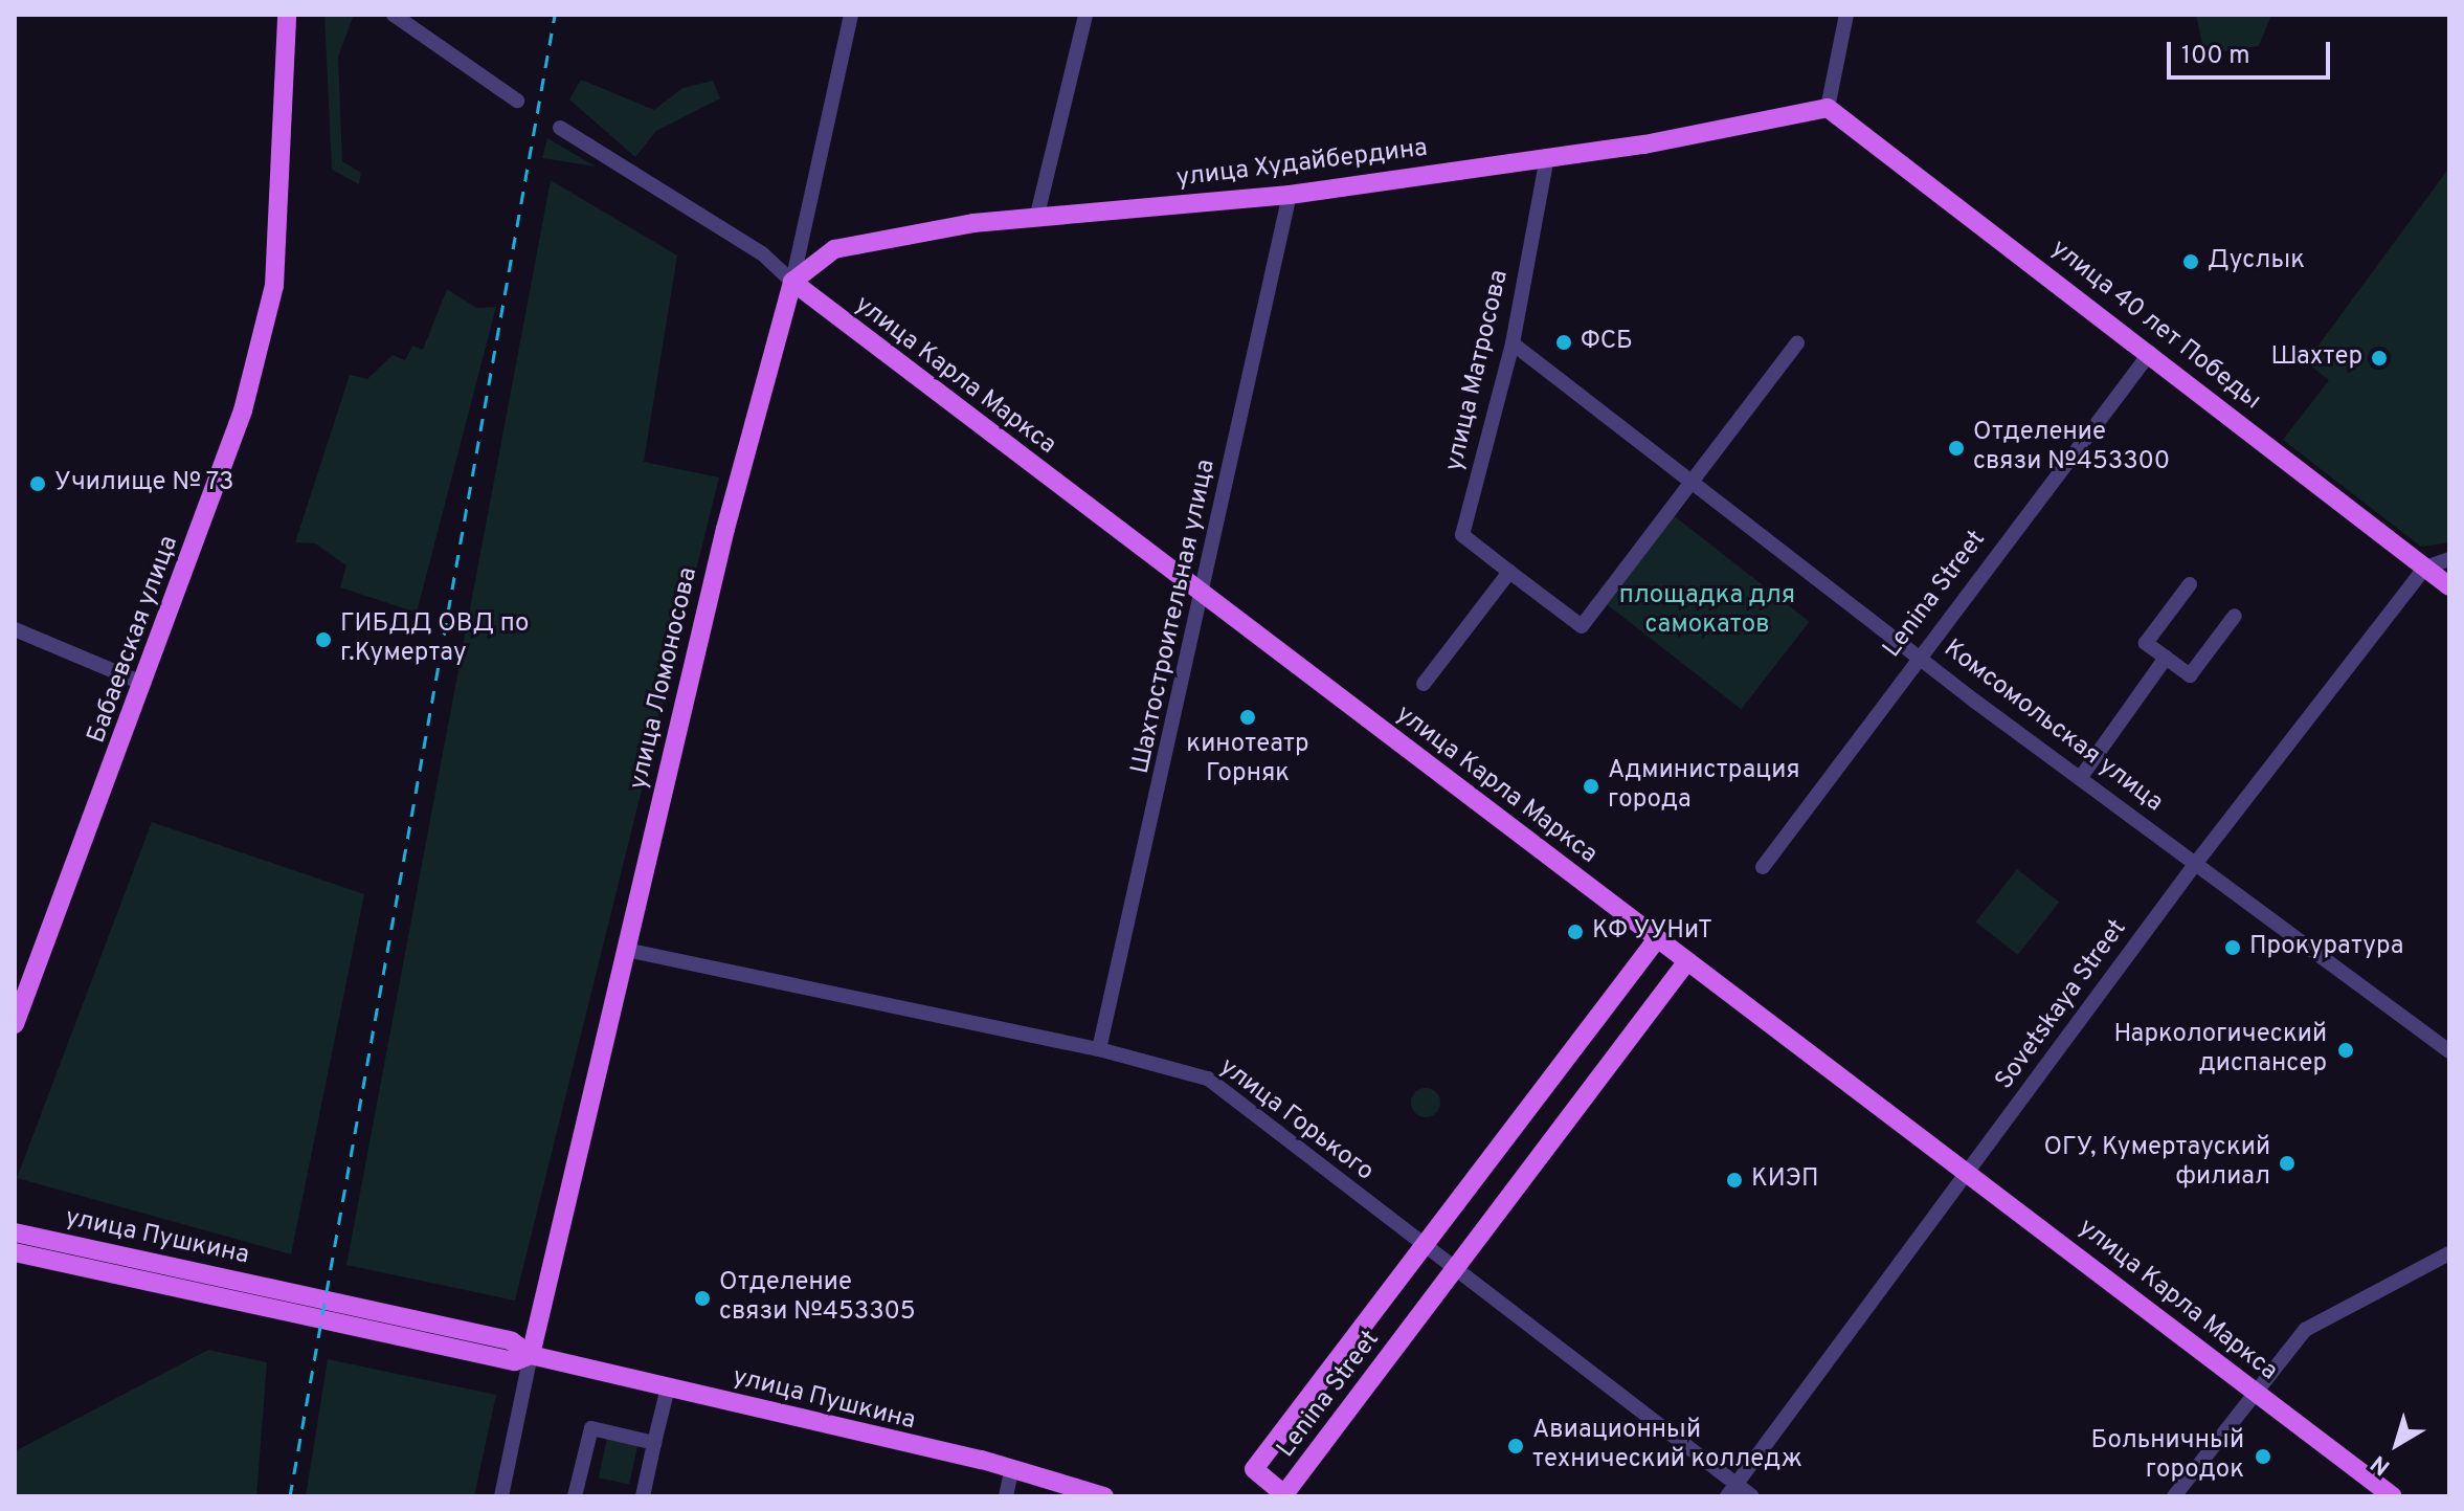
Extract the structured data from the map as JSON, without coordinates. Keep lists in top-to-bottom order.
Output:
{
  "streets": {
    "main road": [
      "улица Худайбердина",
      "улица 40 лет Победы",
      "улица Карла Маркса",
      "Lenina Street",
      "Бабаевская улица",
      "улица Ломоносова",
      "улица Пушкина"
    ],
    "street": [
      "улица Матросова",
      "Шахтостроительная улица",
      "Комсомольская улица",
      "Sovetskaya Street",
      "улица Горького"
    ]
  },
  "crossings": [
    ["улица Худайбердина", "улица 40 лет Победы"],
    ["улица Худайбердина", "улица Матросова"],
    ["улица Худайбердина", "улица Карла Маркса"],
    ["улица Худайбердина", "Шахтостроительная улица"],
    ["улица Худайбердина", "улица Ломоносова"],
    ["улица 40 лет Победы", "Lenina Street"],
    ["улица 40 лет Победы", "Sovetskaya Street"],
    ["улица Матросова", "Комсомольская улица"],
    ["улица Карла Маркса", "Lenina Street"],
    ["улица Карла Маркса", "Шахтостроительная улица"],
    ["улица Карла Маркса", "улица Ломоносова"],
    ["улица Карла Маркса", "Sovetskaya Street"],
    ["Lenina Street", "Комсомольская улица"],
    ["Lenina Street", "улица Горького"],
    ["Шахтостроительная улица", "улица Горького"],
    ["улица Ломоносова", "улица Горького"],
    ["улица Ломоносова", "улица Пушкина"],
    ["Комсомольская улица", "Sovetskaya Street"],
    ["Sovetskaya Street", "улица Горького"]
  ],
  "parks": ["площадка для самокатов"],
  "places": [
    "Дуслык",
    "ФСБ",
    "Шахтер",
    "Отделение связи №453300",
    "Училище № 73",
    "ГИБДД ОВД по г.Кумертау",
    "кинотеатр Горняк",
    "Администрация города",
    "КФ УУНиТ",
    "Прокуратура",
    "Наркологический диспансер",
    "ОГУ, Кумертауский филиал",
    "КИЭП",
    "Отделение связи №453305",
    "Авиационный технический колледж",
    "Больничный городок"
  ],
  "scale_bar": "100 m",
  "north": "bottom left"
}
